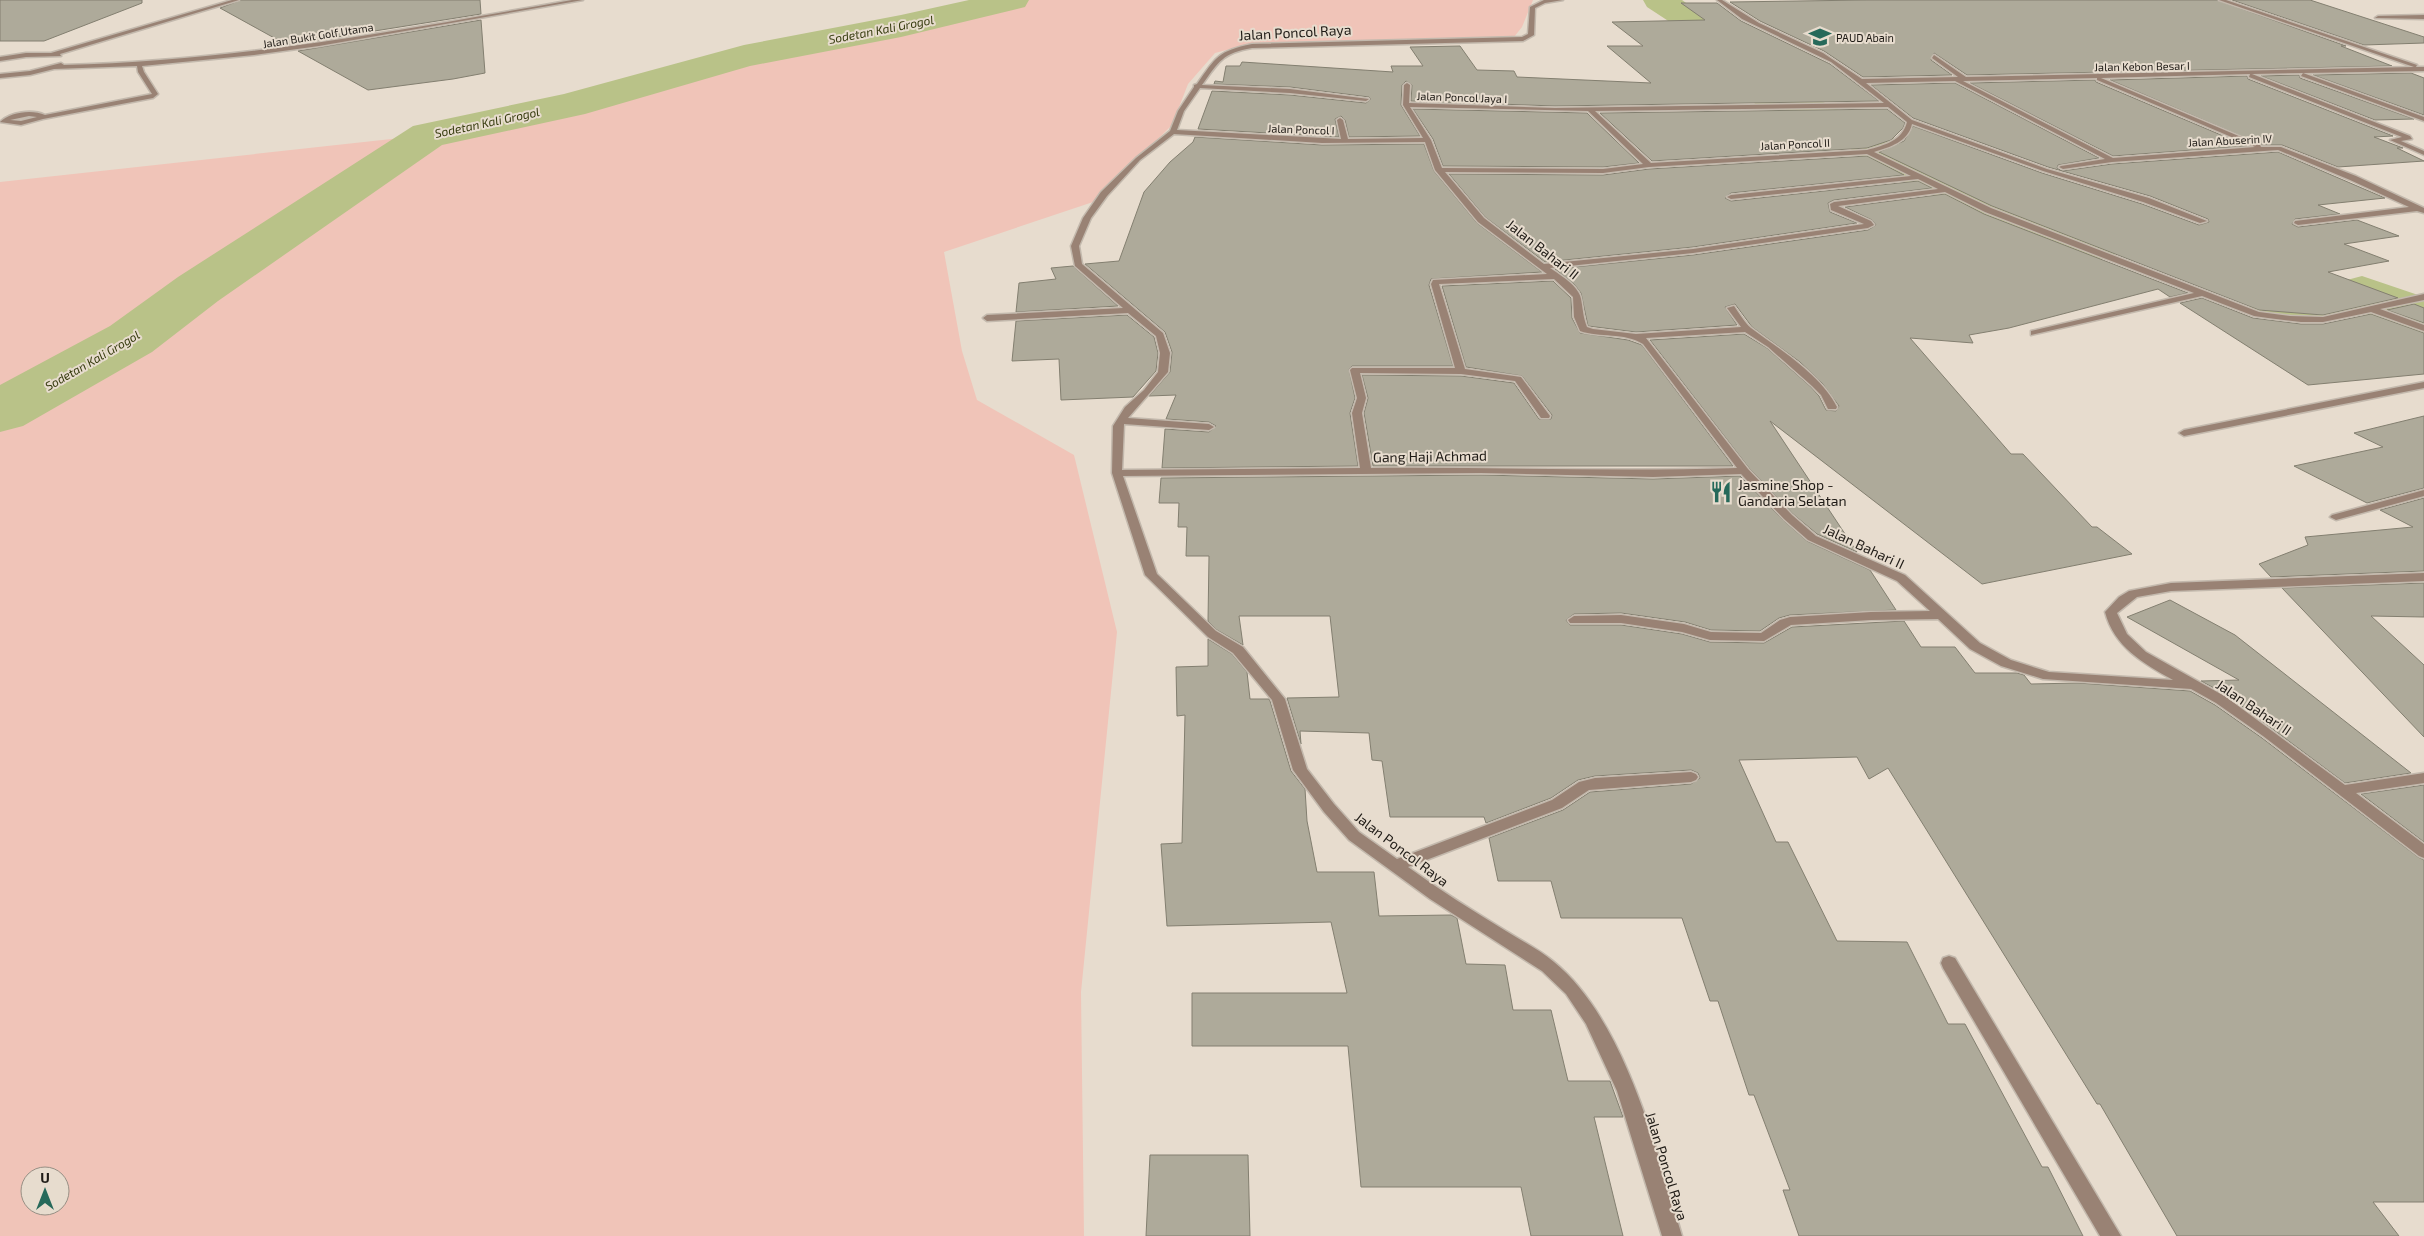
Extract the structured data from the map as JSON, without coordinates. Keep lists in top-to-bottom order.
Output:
{
  "streets": {
    "street": [
      "Jalan Poncol Raya",
      "Jalan Bukit Golf Utama",
      "Jalan Kebon Besar I",
      "Jalan Poncol Jaya I",
      "Jalan Poncol I",
      "Jalan Abuserin IV",
      "Jalan Poncol II",
      "Jalan Bahari II",
      "Gang Haji Achmad"
    ]
  },
  "crossings": [
    ["Jalan Poncol Raya", "Jalan Poncol I"],
    ["Jalan Poncol Raya", "Gang Haji Achmad"],
    ["Jalan Poncol Jaya I", "Jalan Poncol I"],
    ["Jalan Poncol Jaya I", "Jalan Poncol II"],
    ["Jalan Poncol Jaya I", "Jalan Bahari II"],
    ["Jalan Poncol II", "Jalan Bahari II"],
    ["Jalan Bahari II", "Gang Haji Achmad"]
  ],
  "water": ["Sodetan Kali Grogol"],
  "places": {
    "school or university": ["PAUD Abain"],
    "restaurant": ["Jasmine Shop - Gandaria Selatan"]
  },
  "north": "top"
}
